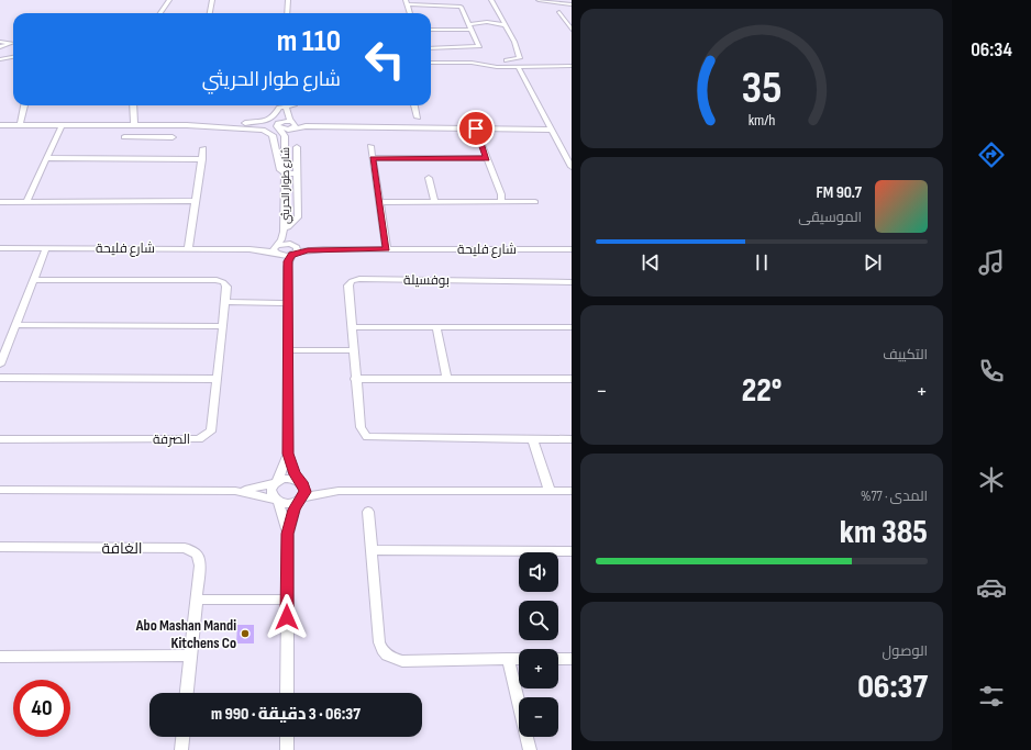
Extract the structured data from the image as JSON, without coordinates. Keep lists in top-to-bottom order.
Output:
{
  "streets": {
    "street": [
      "شارع طوار الحريثي",
      "شارع فليحة",
      "بوفسيلة",
      "الصرفة",
      "الغافة"
    ]
  },
  "crossings": [
    ["شارع طوار الحريثي", "شارع فليحة"]
  ],
  "places": ["Abo Mashan Mandi Kitchens Co"],
  "page": {
    "tabs": "06:34",
    "turn": ["110 m", "شارع طوار الحريثي"],
    "song": ["90.7 FM", "الموسيقى"],
    "tile": [
      "التكييف",
      ["المدى · 77%", "385 km"],
      ["الوصول", "06:37"]
    ],
    "heat": ["−", "22°", "+"],
    "map_buttons": ["+", "−"],
    "limit": "40",
    "trip": "06:37 · 3 دقيقة · 990 m",
    "gauge": ["35", "km/h"]
  }
}
